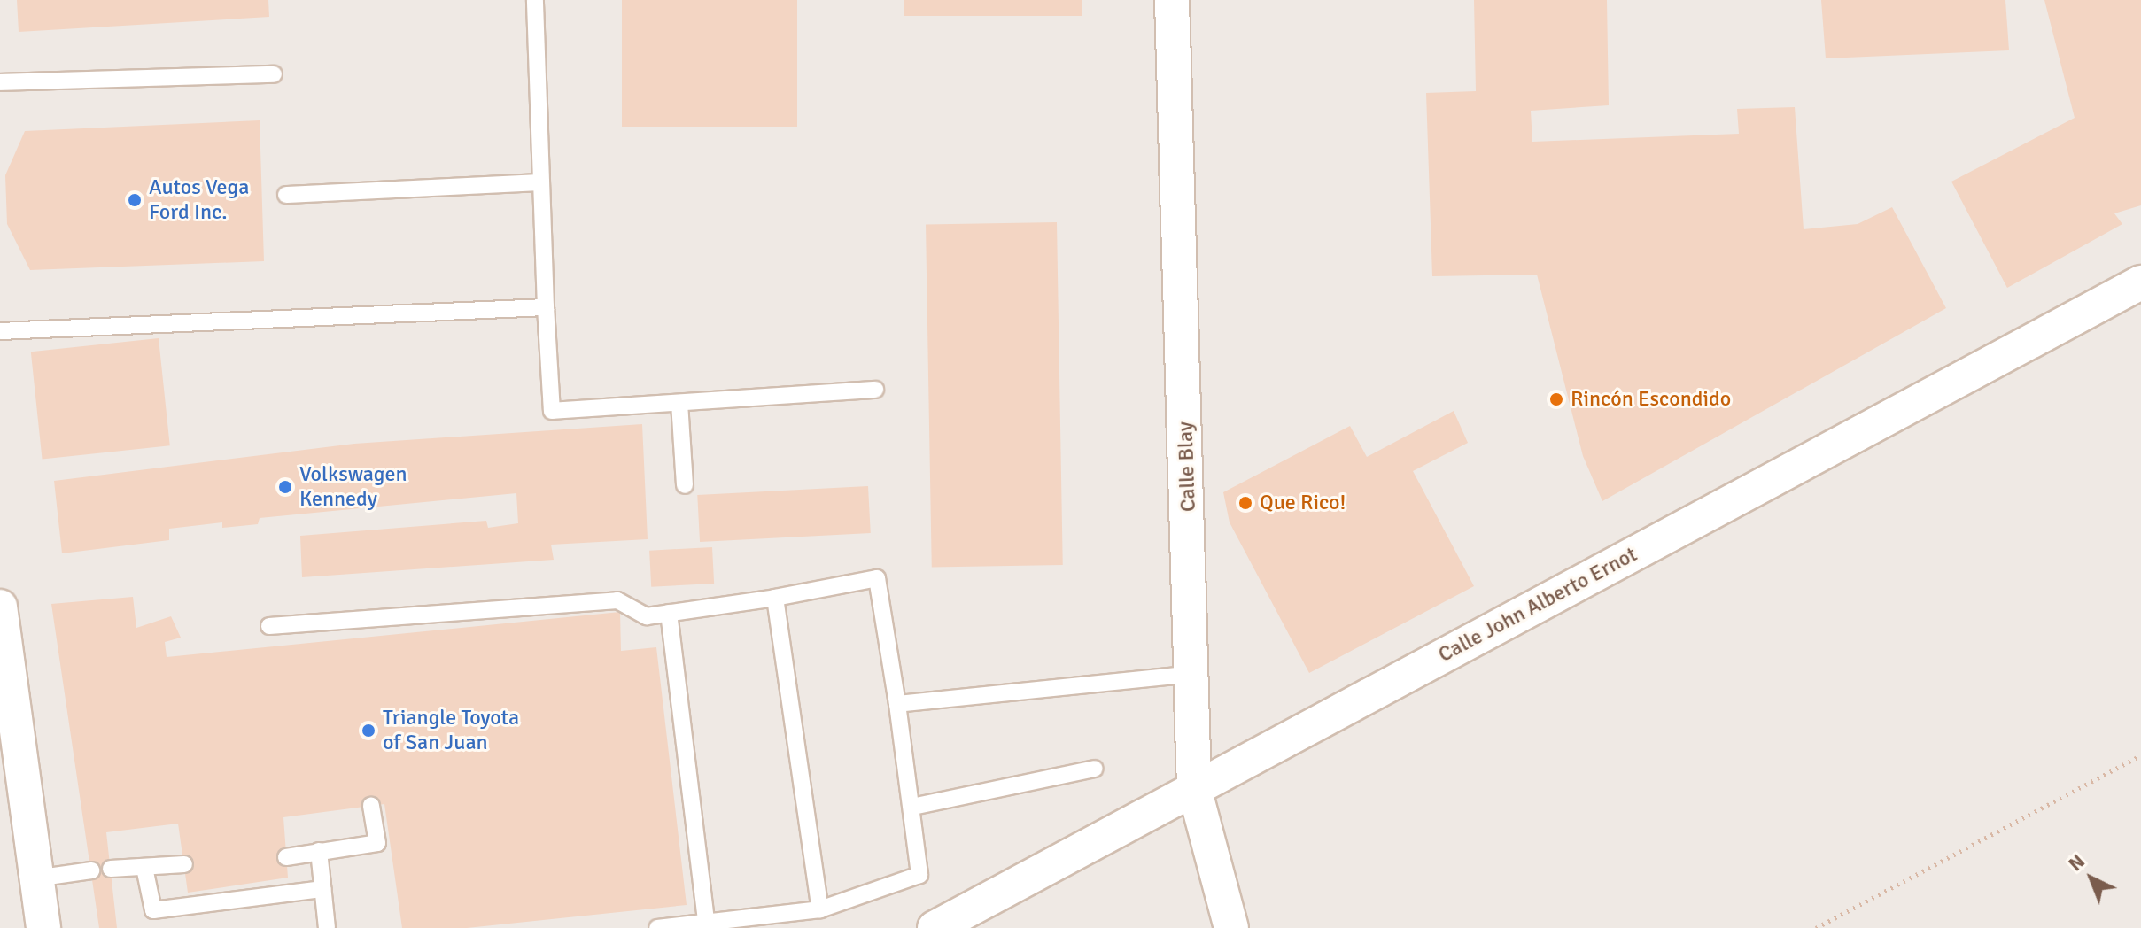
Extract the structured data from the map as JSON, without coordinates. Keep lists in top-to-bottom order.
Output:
{
  "streets": {
    "street": ["Calle Blay", "Calle John Alberto Ernot"]
  },
  "crossings": [
    ["Calle Blay", "Calle John Alberto Ernot"]
  ],
  "places": [
    "Autos Vega Ford Inc.",
    "Rincón Escondido",
    "Volkswagen Kennedy",
    "Que Rico!",
    "Triangle Toyota of San Juan"
  ],
  "north": "top left"
}
